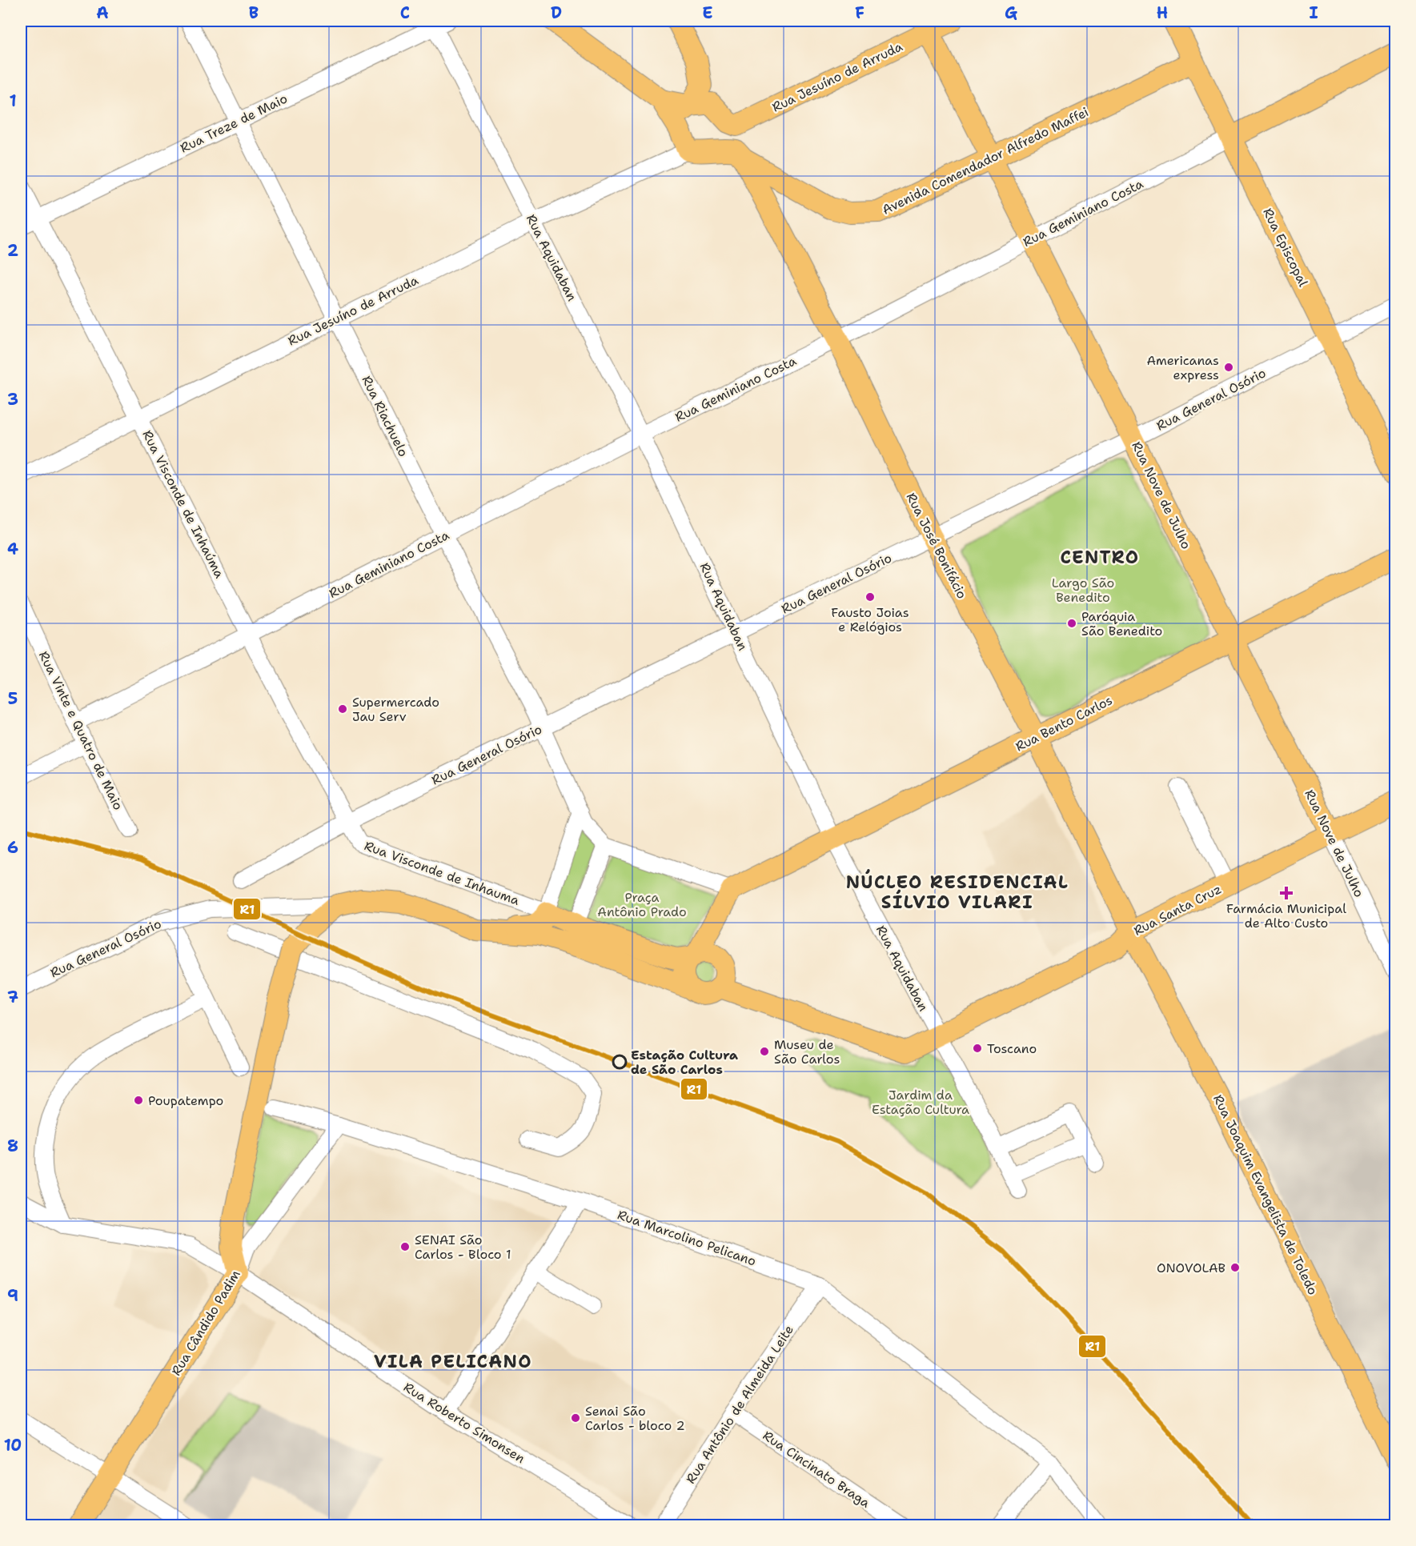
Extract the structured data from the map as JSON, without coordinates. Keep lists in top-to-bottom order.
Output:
{
  "streets": {
    "main road": [
      "Rua Jesuíno de Arruda",
      "Avenida Comendador Alfredo Maffei",
      "Rua Geminiano Costa",
      "Rua Episcopal",
      "Rua Nove de Julho",
      "Rua José Bonifácio",
      "Rua Bento Carlos",
      "Rua Santa Cruz",
      "Rua Joaquim Evangelista de Toledo",
      "Rua Cândido Padim"
    ],
    "street": [
      "Rua Treze de Maio",
      "Rua Aquidaban",
      "Rua General Osório",
      "Rua Riachuelo",
      "Rua Visconde de Inhaúma",
      "Rua Vinte e Quatro de Maio",
      "Rua Visconde de Inhauma",
      "Rua Marcolino Pelicano",
      "Rua Antônio de Almeida Leite",
      "Rua Roberto Simonsen",
      "Rua Cincinato Braga"
    ]
  },
  "crossings": [
    ["Rua Jesuíno de Arruda", "Avenida Comendador Alfredo Maffei"],
    ["Rua Jesuíno de Arruda", "Rua Aquidaban"],
    ["Rua Jesuíno de Arruda", "Rua Riachuelo"],
    ["Rua Jesuíno de Arruda", "Rua Nove de Julho"],
    ["Rua Jesuíno de Arruda", "Rua Visconde de Inhaúma"],
    ["Rua Treze de Maio", "Rua Aquidaban"],
    ["Rua Treze de Maio", "Rua Riachuelo"],
    ["Rua Treze de Maio", "Rua Visconde de Inhaúma"],
    ["Avenida Comendador Alfredo Maffei", "Rua Episcopal"],
    ["Avenida Comendador Alfredo Maffei", "Rua Nove de Julho"],
    ["Avenida Comendador Alfredo Maffei", "Rua José Bonifácio"],
    ["Rua Geminiano Costa", "Rua Episcopal"],
    ["Rua Geminiano Costa", "Rua Aquidaban"],
    ["Rua Geminiano Costa", "Rua Riachuelo"],
    ["Rua Geminiano Costa", "Rua Nove de Julho"],
    ["Rua Geminiano Costa", "Rua Visconde de Inhaúma"],
    ["Rua Geminiano Costa", "Rua José Bonifácio"],
    ["Rua Geminiano Costa", "Rua Vinte e Quatro de Maio"],
    ["Rua Episcopal", "Rua General Osório"],
    ["Rua Aquidaban", "Rua General Osório"],
    ["Rua Aquidaban", "Rua Bento Carlos"],
    ["Rua Aquidaban", "Rua Santa Cruz"],
    ["Rua General Osório", "Rua Riachuelo"],
    ["Rua General Osório", "Rua Nove de Julho"],
    ["Rua General Osório", "Rua Visconde de Inhaúma"],
    ["Rua General Osório", "Rua José Bonifácio"],
    ["Rua General Osório", "Rua Visconde de Inhauma"],
    ["Rua Nove de Julho", "Rua Bento Carlos"],
    ["Rua Nove de Julho", "Rua Santa Cruz"],
    ["Rua Visconde de Inhaúma", "Rua Visconde de Inhauma"],
    ["Rua José Bonifácio", "Rua Bento Carlos"],
    ["Rua José Bonifácio", "Rua Santa Cruz"],
    ["Rua José Bonifácio", "Rua Joaquim Evangelista de Toledo"],
    ["Rua Santa Cruz", "Rua Joaquim Evangelista de Toledo"],
    ["Rua Marcolino Pelicano", "Rua Cândido Padim"],
    ["Rua Marcolino Pelicano", "Rua Antônio de Almeida Leite"],
    ["Rua Cândido Padim", "Rua Roberto Simonsen"],
    ["Rua Antônio de Almeida Leite", "Rua Cincinato Braga"]
  ],
  "districts": ["CENTRO", "NÚCLEO RESIDENCIAL SÍLVIO VILARI", "VILA PELICANO"],
  "parks": ["Largo São Benedito", "Praça Antônio Prado", "Jardim da Estação Cultura"],
  "places": {
    "other": [
      "Americanas express",
      "Fausto Joias e Relógios",
      "Paróquia São Benedito",
      "Supermercado Jau Serv",
      "Toscano",
      "Museu de São Carlos",
      "Estação Cultura de São Carlos",
      "Poupatempo",
      "SENAI São Carlos - Bloco 1",
      "ONOVOLAB",
      "Senai São Carlos - bloco 2"
    ],
    "health": ["Farmácia Municipal de Alto Custo"]
  },
  "lines": ["transit line R1"],
  "grid": {
    "columns": [
      "A",
      "B",
      "C",
      "D",
      "E",
      "F",
      "G",
      "H",
      "I"
    ],
    "rows": [
      "1",
      "2",
      "3",
      "4",
      "5",
      "6",
      "7",
      "8",
      "9",
      "10"
    ]
  }
}
